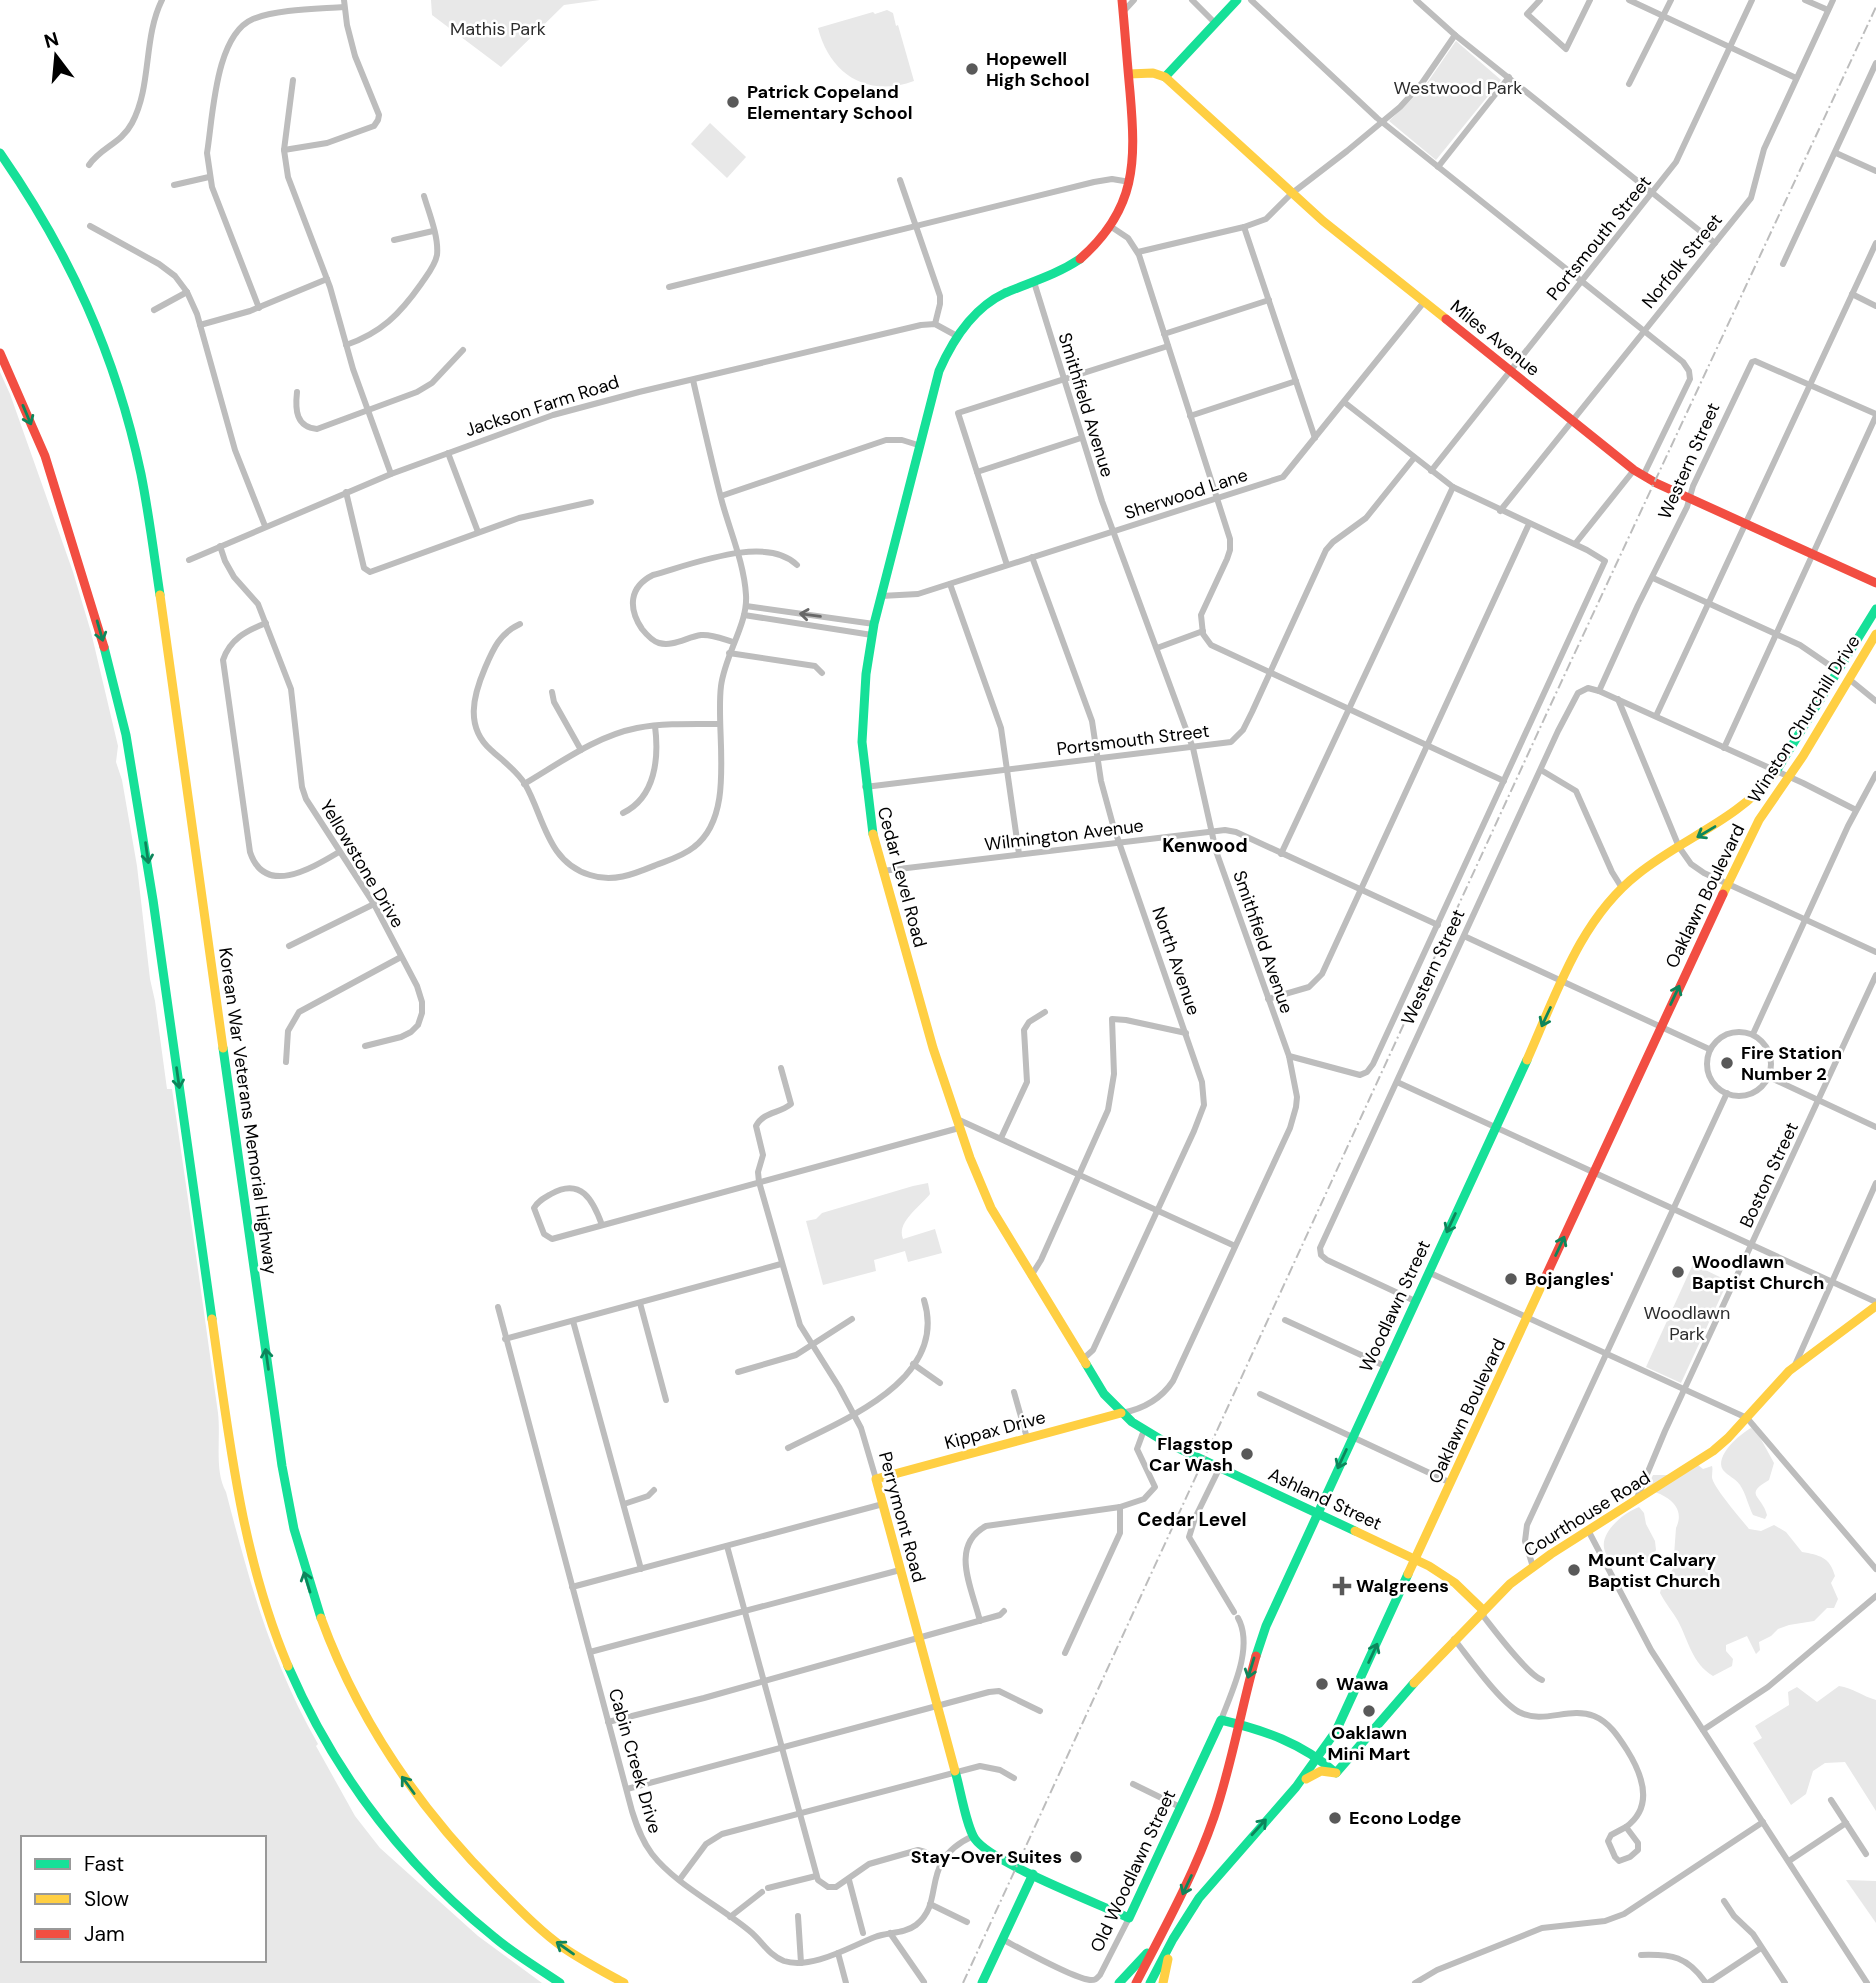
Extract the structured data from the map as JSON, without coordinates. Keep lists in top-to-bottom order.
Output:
{
  "streets": {
    "main road": [
      "Miles Avenue",
      "Winston Churchill Drive",
      "Cedar Level Road",
      "Oaklawn Boulevard",
      "Korean War Veterans Memorial Highway",
      "Woodlawn Street",
      "Kippax Drive",
      "Ashland Street",
      "Courthouse Road",
      "Perrymont Road",
      "Old Woodlawn Street"
    ],
    "street": [
      "Portsmouth Street",
      "Norfolk Street",
      "Smithfield Avenue",
      "Jackson Farm Road",
      "Western Street",
      "Sherwood Lane",
      "Wilmington Avenue",
      "Yellowstone Drive",
      "North Avenue",
      "Boston Street",
      "Cabin Creek Drive"
    ]
  },
  "crossings": [
    ["Portsmouth Street", "Miles Avenue"],
    ["Portsmouth Street", "Smithfield Avenue"],
    ["Portsmouth Street", "Cedar Level Road"],
    ["Portsmouth Street", "North Avenue"],
    ["Norfolk Street", "Miles Avenue"],
    ["Miles Avenue", "Western Street"],
    ["Miles Avenue", "Sherwood Lane"],
    ["Smithfield Avenue", "Sherwood Lane"],
    ["Smithfield Avenue", "Wilmington Avenue"],
    ["Smithfield Avenue", "Cedar Level Road"],
    ["Smithfield Avenue", "Kippax Drive"],
    ["Jackson Farm Road", "Yellowstone Drive"],
    ["Western Street", "Woodlawn Street"],
    ["Sherwood Lane", "Cedar Level Road"],
    ["Sherwood Lane", "North Avenue"],
    ["Winston Churchill Drive", "Oaklawn Boulevard"],
    ["Wilmington Avenue", "Cedar Level Road"],
    ["Wilmington Avenue", "North Avenue"],
    ["Cedar Level Road", "North Avenue"],
    ["Cedar Level Road", "Kippax Drive"],
    ["Cedar Level Road", "Ashland Street"],
    ["Oaklawn Boulevard", "Ashland Street"],
    ["Boston Street", "Courthouse Road"],
    ["Woodlawn Street", "Ashland Street"],
    ["Kippax Drive", "Perrymont Road"],
    ["Ashland Street", "Courthouse Road"]
  ],
  "one_way": ["Oaklawn Boulevard", "Woodlawn Street"],
  "districts": ["Kenwood", "Cedar Level"],
  "parks": ["Mathis Park", "Westwood Park", "Woodlawn Park"],
  "places": {
    "other": [
      "Hopewell High School",
      "Patrick Copeland Elementary School",
      "Fire Station Number 2",
      "Woodlawn Baptist Church",
      "Bojangles'",
      "Flagstop Car Wash",
      "Mount Calvary Baptist Church",
      "Wawa",
      "Oaklawn Mini Mart",
      "Econo Lodge",
      "Stay-Over Suites"
    ],
    "health": ["Walgreens"]
  },
  "legend": ["Fast", "Slow", "Jam"],
  "north": "top"
}
